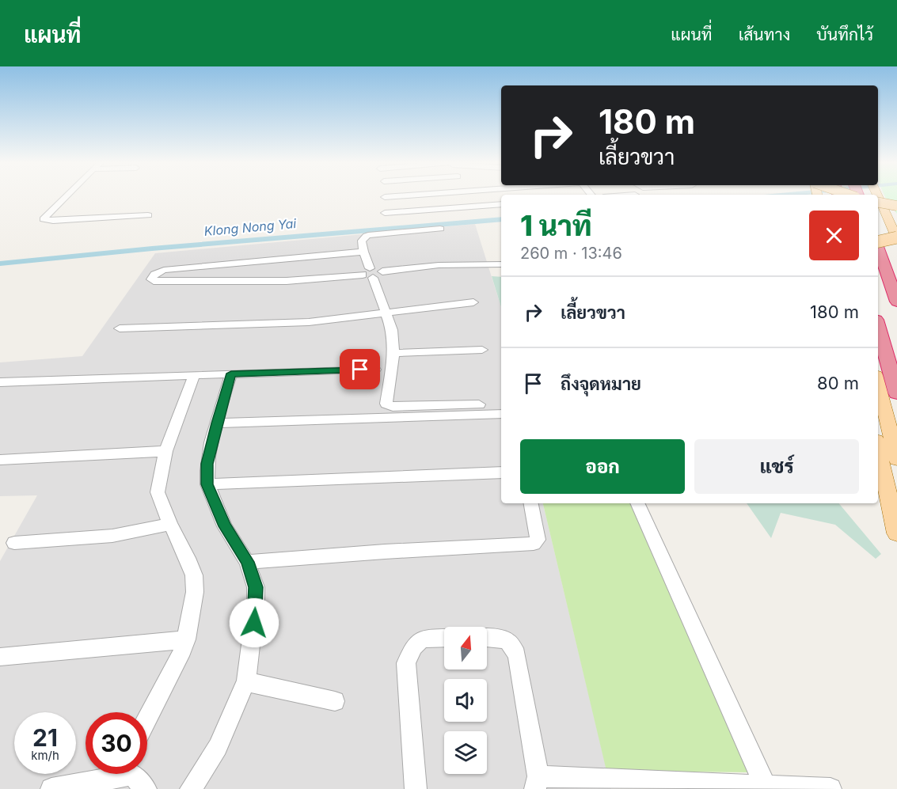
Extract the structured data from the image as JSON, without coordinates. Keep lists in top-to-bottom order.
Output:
{
  "water": ["Klong Nong Yai"],
  "north": "top",
  "page": {
    "header": "แผนที่",
    "nav": ["แผนที่", "เส้นทาง", "บันทึกไว้"],
    "turn": ["180 m", "เลี้ยวขวา"],
    "heading": ["1 นาที", "260 m · 13:46"],
    "list": [
      {
        "name": "เลี้ยวขวา",
        "value": "180 m"
      },
      {
        "name": "ถึงจุดหมาย",
        "value": "80 m"
      }
    ],
    "buttons": ["ออก", "แชร์"],
    "speed": "21 km/h",
    "limit": "30"
  }
}
